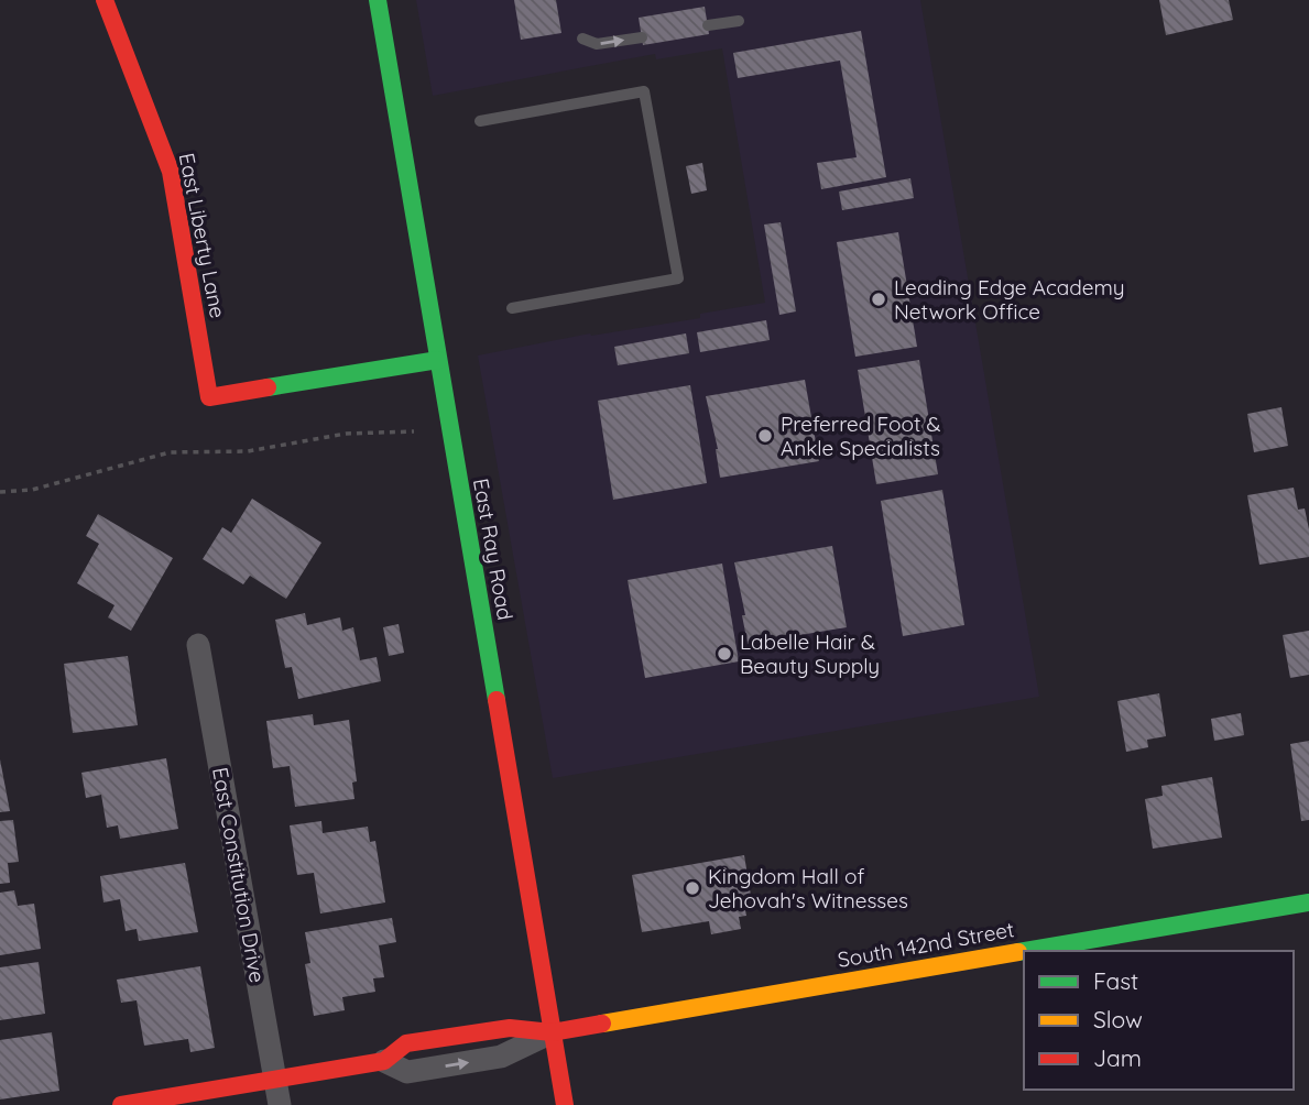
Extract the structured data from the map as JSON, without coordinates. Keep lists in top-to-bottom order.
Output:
{
  "streets": {
    "street": [
      "East Liberty Lane",
      "East Ray Road",
      "East Constitution Drive",
      "South 142nd Street"
    ]
  },
  "crossings": [
    ["East Liberty Lane", "East Ray Road"],
    ["East Ray Road", "South 142nd Street"]
  ],
  "places": [
    "Leading Edge Academy Network Office",
    "Preferred Foot & Ankle Specialists",
    "Labelle Hair & Beauty Supply",
    "Kingdom Hall of Jehovah's Witnesses"
  ],
  "legend": ["Fast", "Slow", "Jam"]
}
